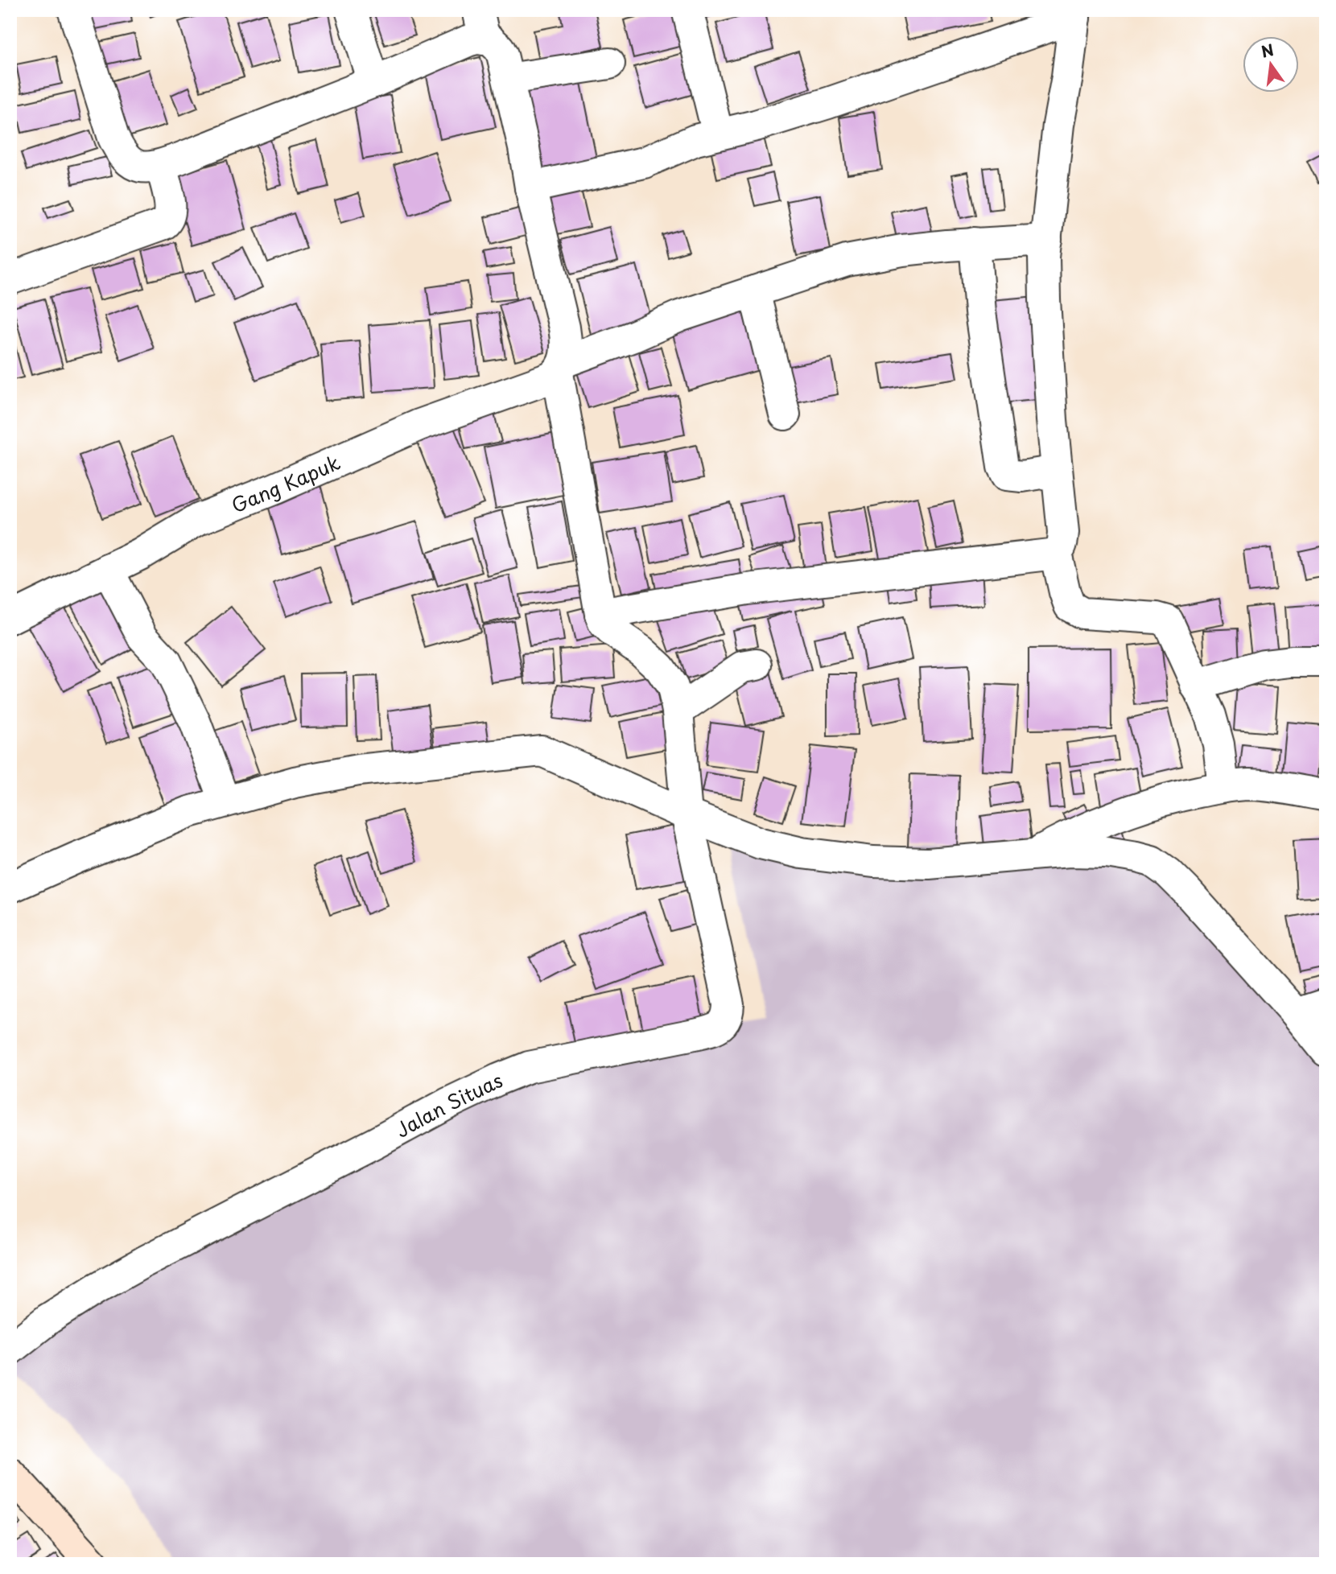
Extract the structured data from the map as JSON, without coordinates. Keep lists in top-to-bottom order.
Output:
{
  "streets": {
    "street": ["Gang Kapuk", "Jalan Situas"]
  },
  "north": "top"
}
